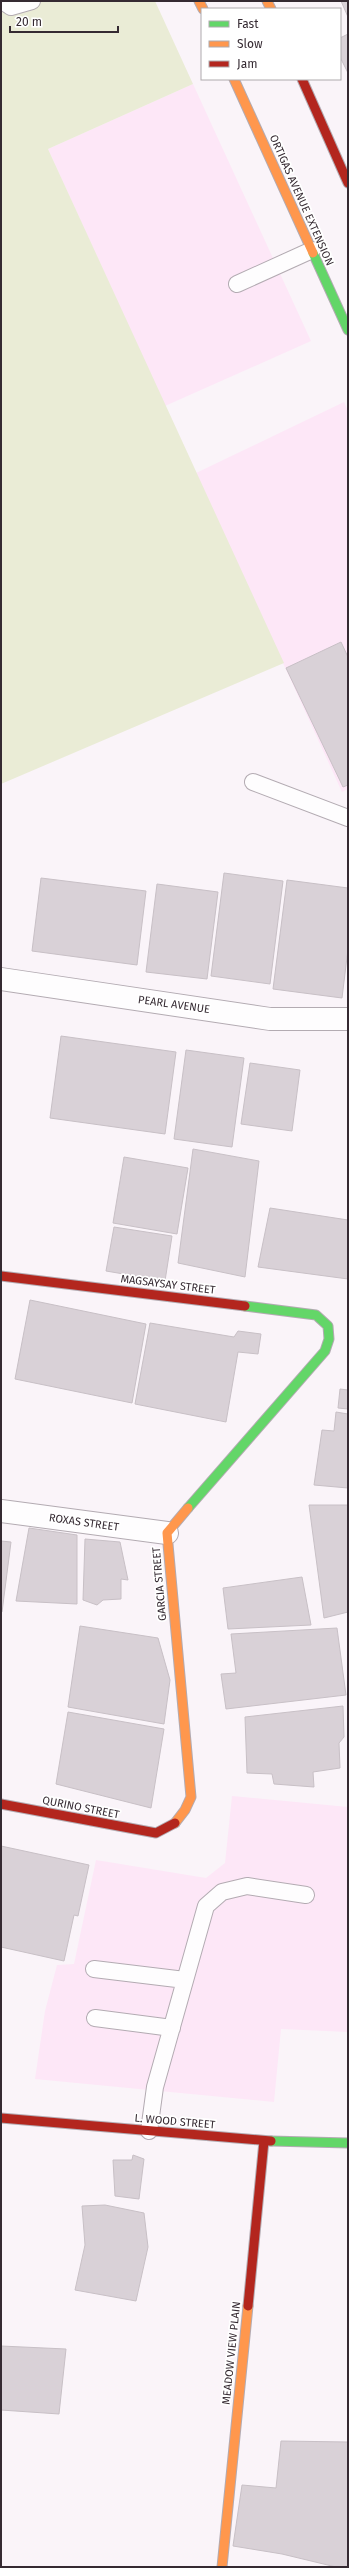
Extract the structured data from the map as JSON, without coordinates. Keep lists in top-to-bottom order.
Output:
{
  "streets": {
    "street": [
      "ORTIGAS AVENUE EXTENSION",
      "PEARL AVENUE",
      "MAGSAYSAY STREET",
      "ROXAS STREET",
      "GARCIA STREET",
      "QURINO STREET",
      "L. WOOD STREET",
      "MEADOW VIEW PLAIN"
    ]
  },
  "crossings": [
    ["MAGSAYSAY STREET", "GARCIA STREET"],
    ["ROXAS STREET", "GARCIA STREET"],
    ["GARCIA STREET", "QURINO STREET"],
    ["L. WOOD STREET", "MEADOW VIEW PLAIN"]
  ],
  "legend": ["Fast", "Slow", "Jam"],
  "scale_bar": "20 m"
}
